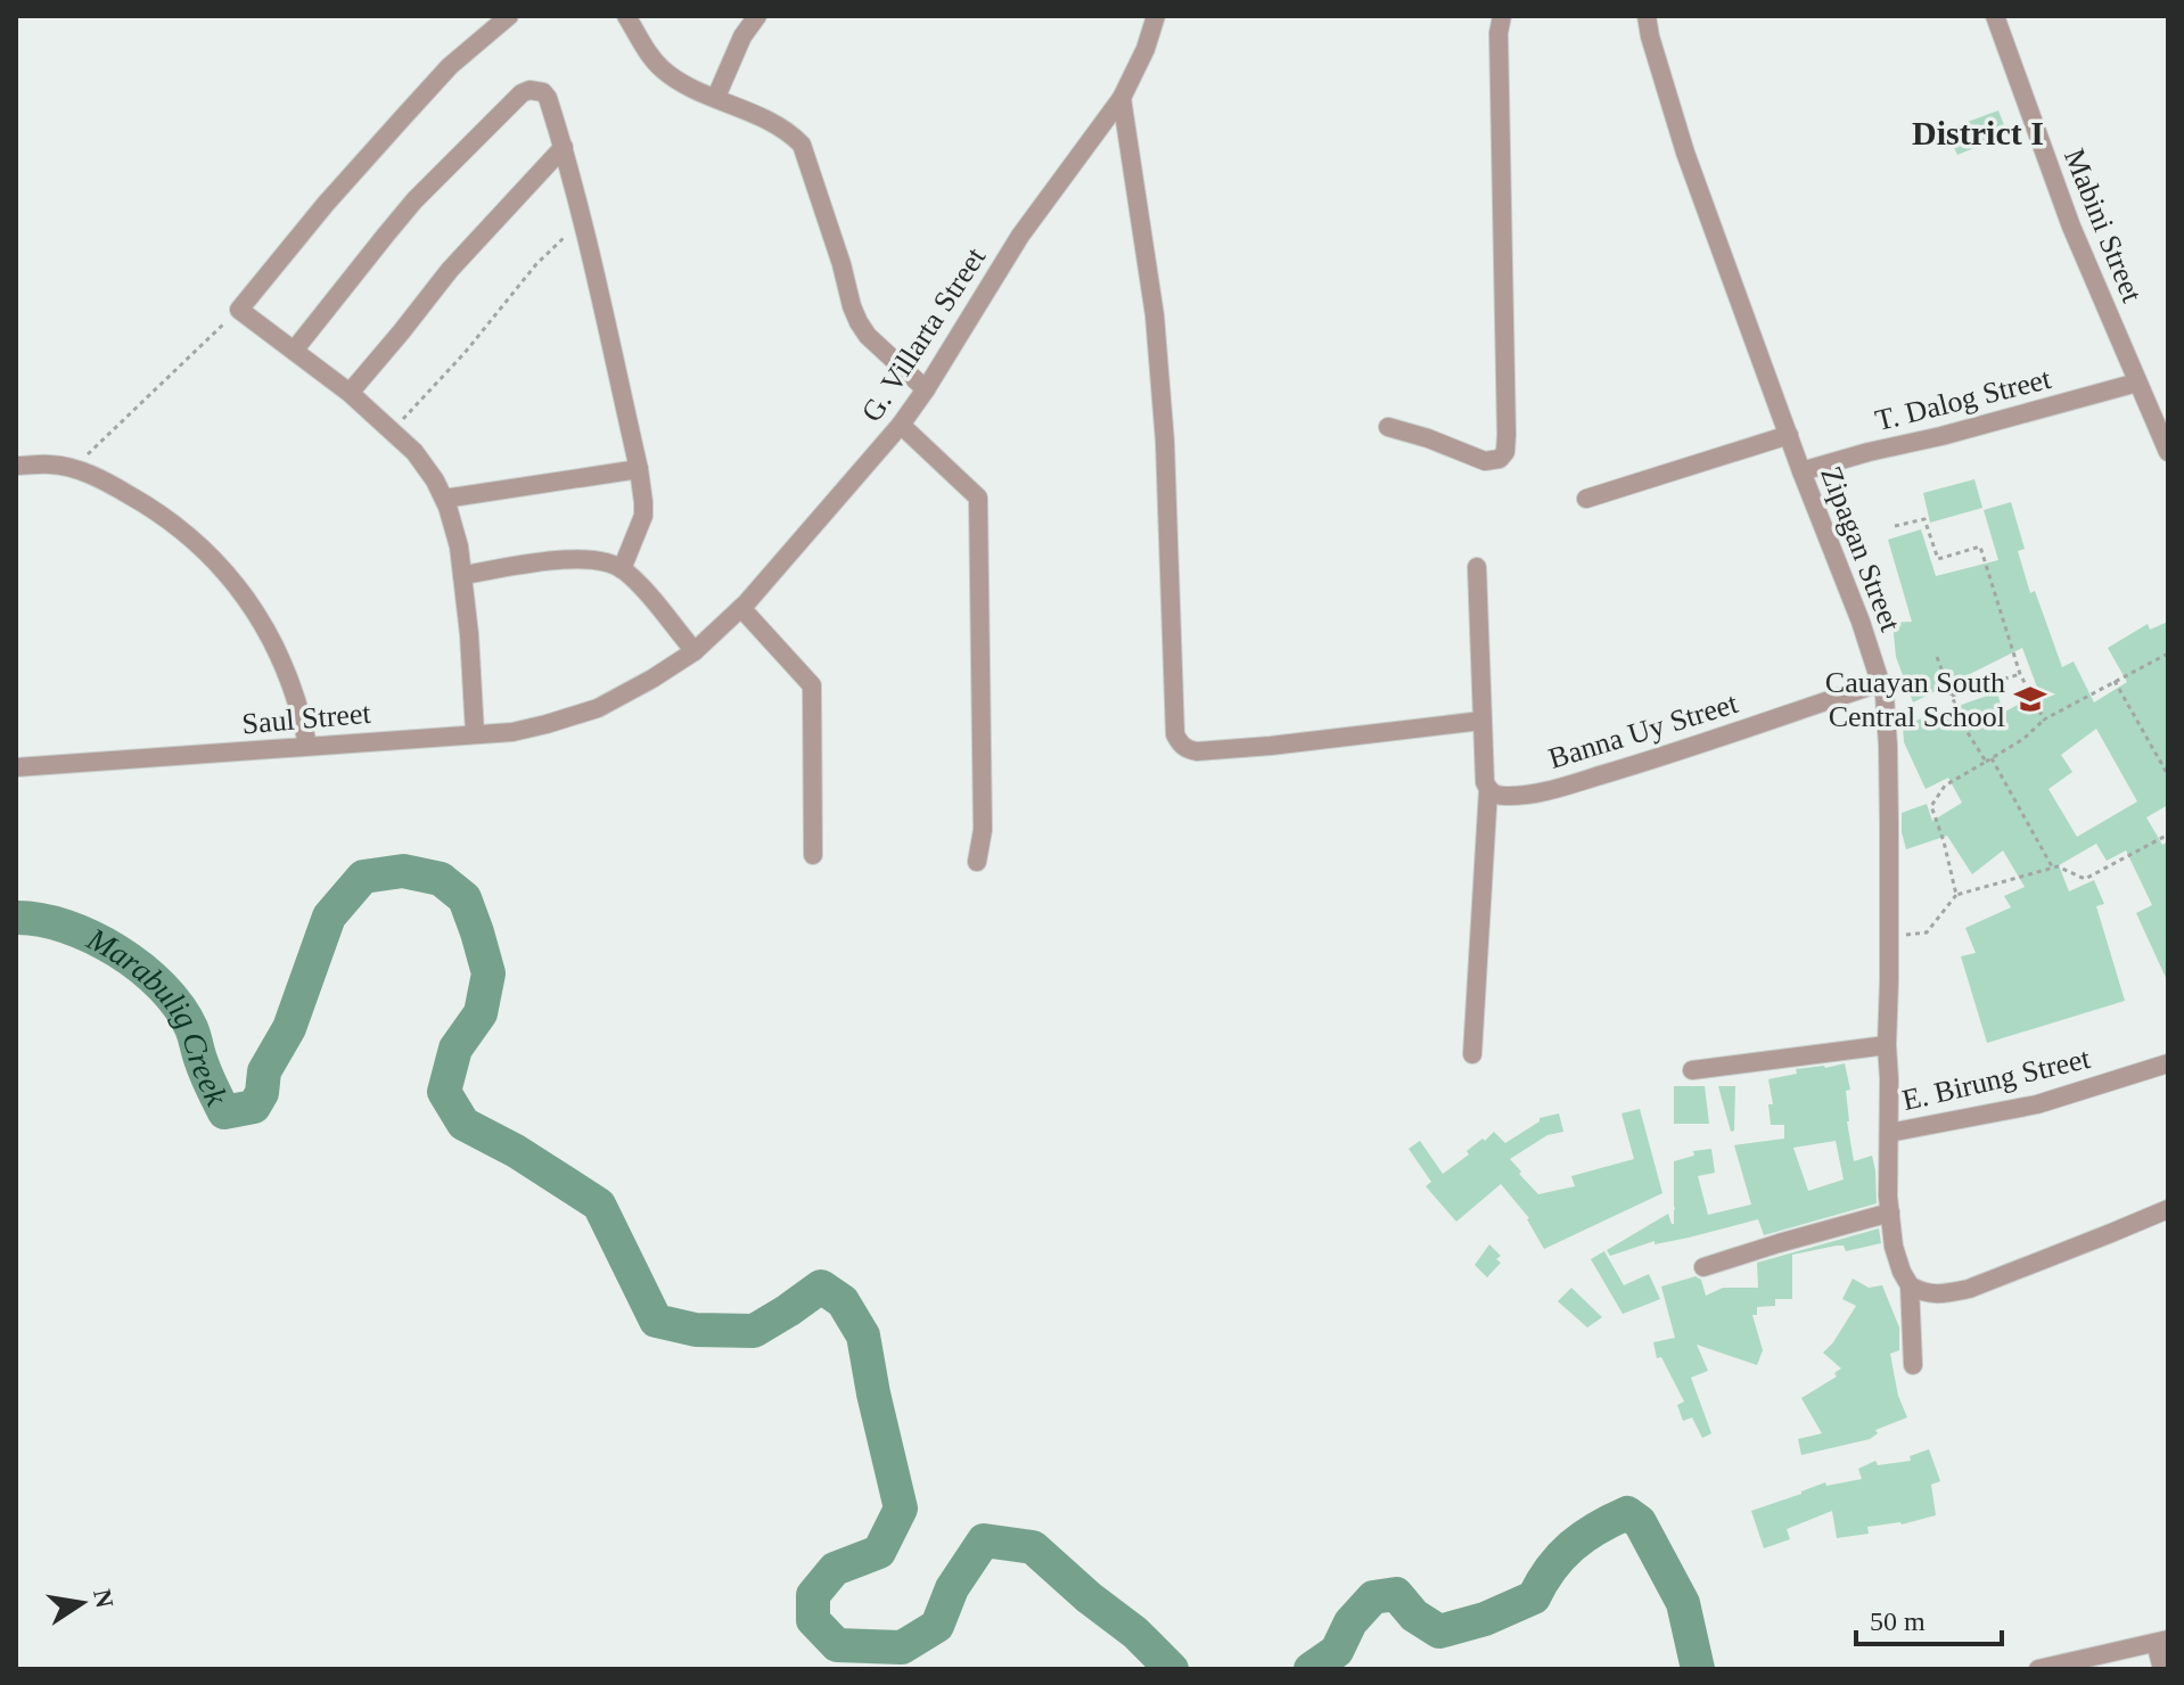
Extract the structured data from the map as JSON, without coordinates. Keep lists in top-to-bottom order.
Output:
{
  "streets": {
    "street": [
      "Mabini Street",
      "G. Villarta Street",
      "T. Dalog Street",
      "Zipagan Street",
      "Saul Street",
      "Banna Uy Street",
      "E. Birung Street"
    ]
  },
  "crossings": [
    ["Mabini Street", "T. Dalog Street"],
    ["G. Villarta Street", "Saul Street"],
    ["T. Dalog Street", "Zipagan Street"],
    ["Zipagan Street", "Banna Uy Street"],
    ["Zipagan Street", "E. Birung Street"]
  ],
  "districts": ["District I"],
  "water": ["Marabulig Creek"],
  "places": {
    "school or university": ["Cauayan South Central School"]
  },
  "scale_bar": "50 m",
  "north": "right"
}
